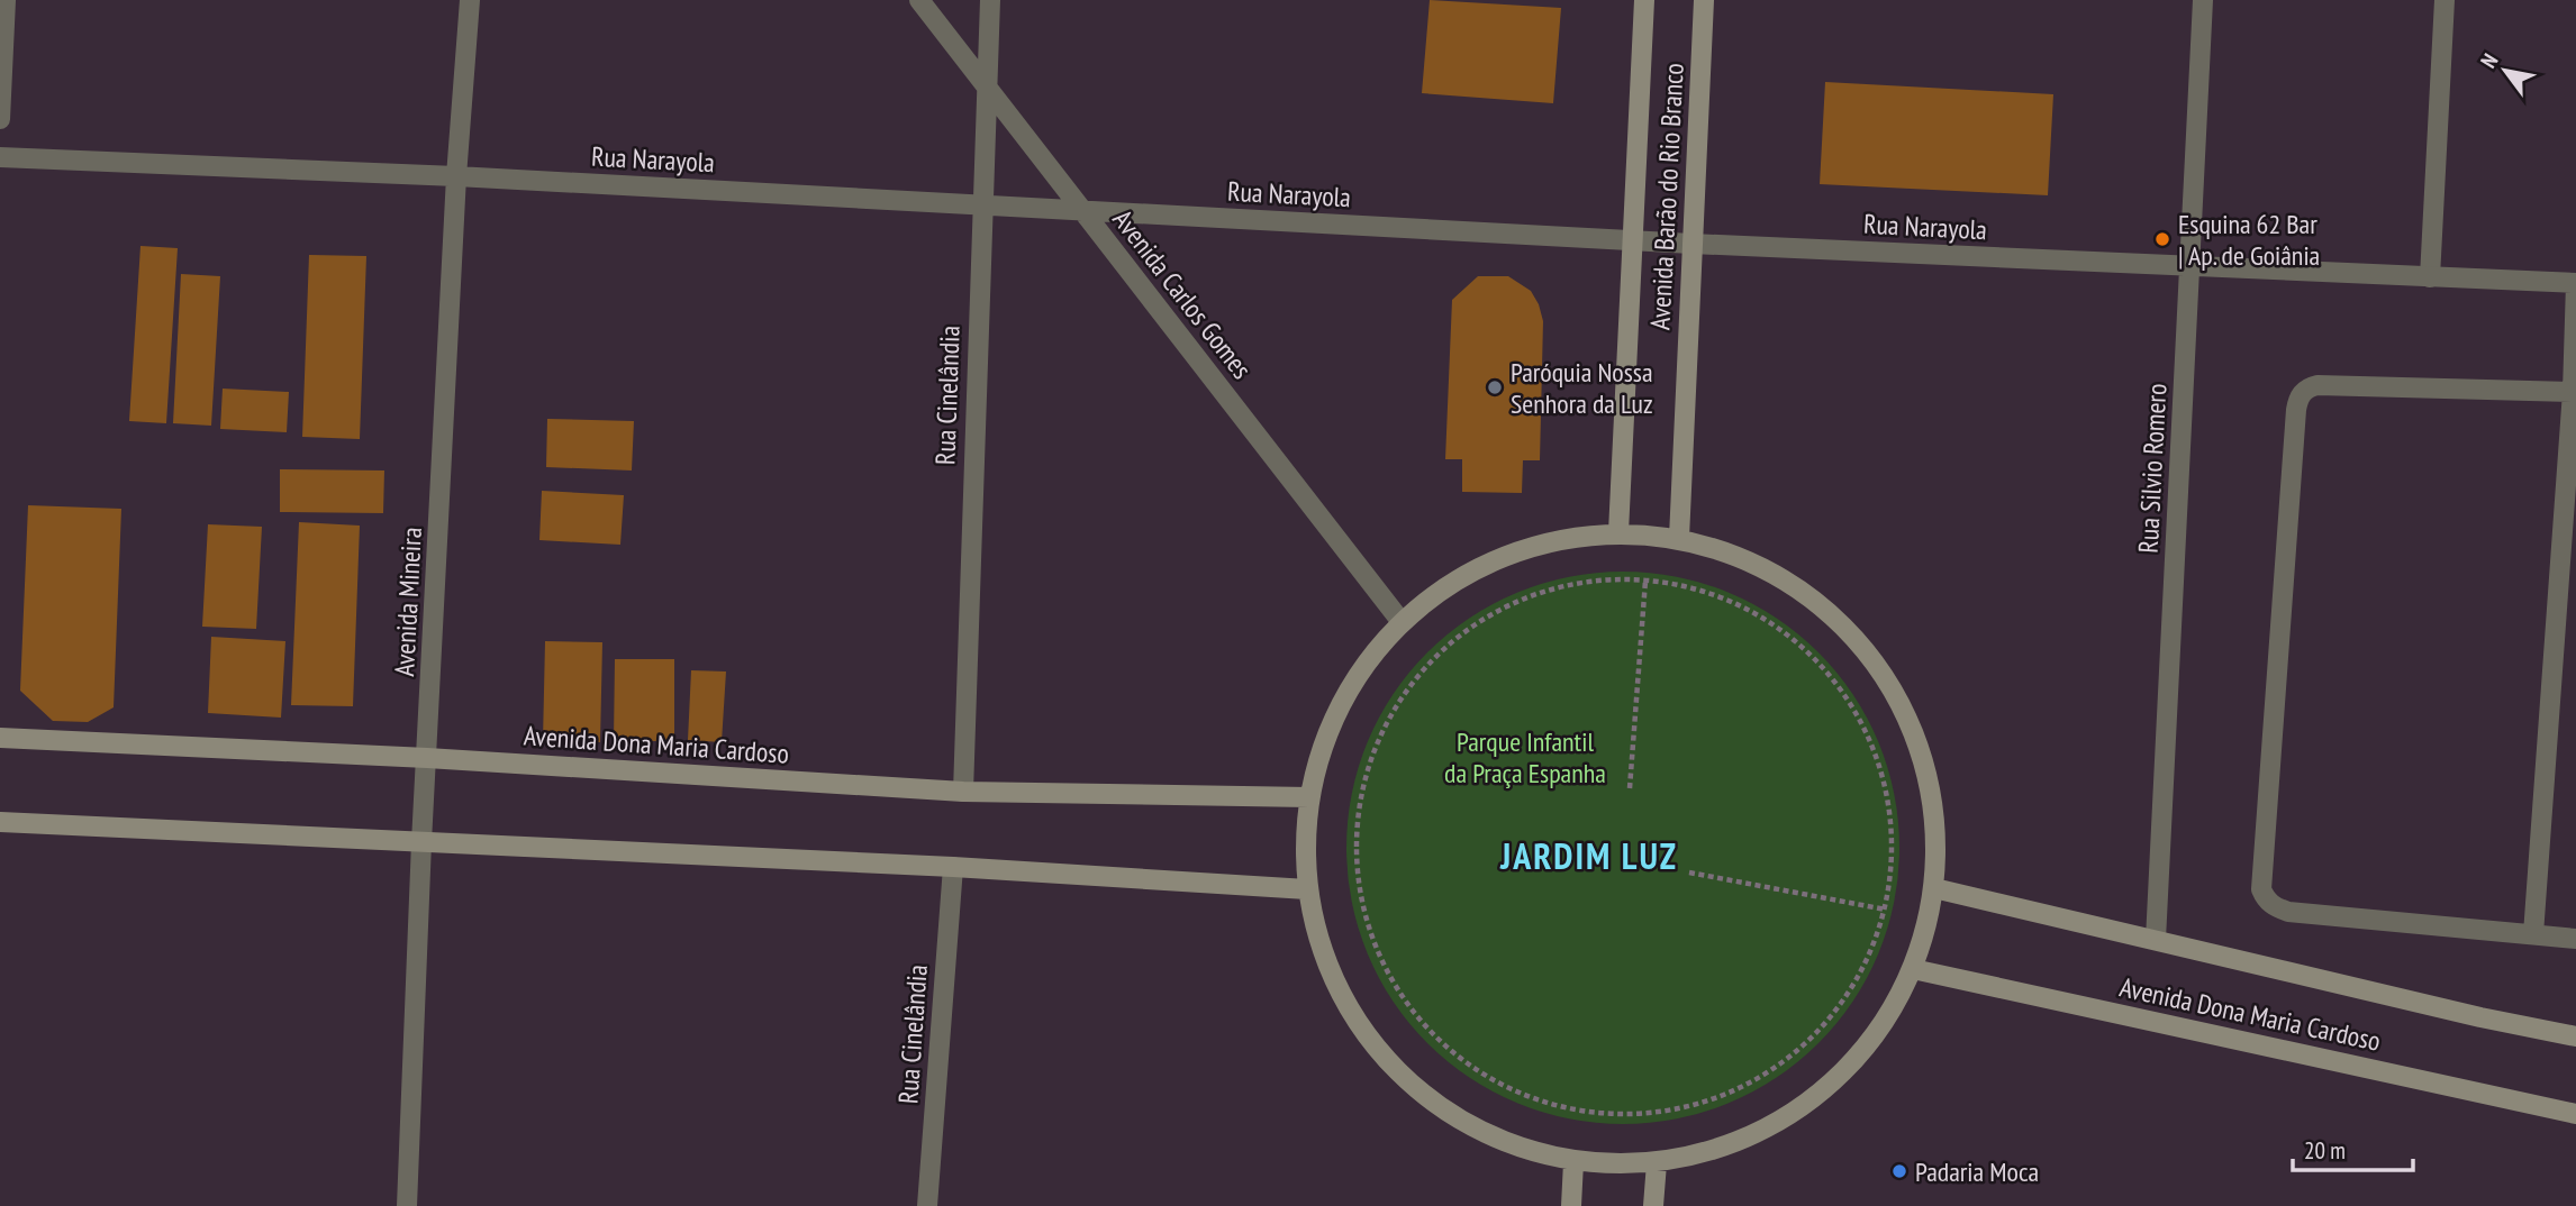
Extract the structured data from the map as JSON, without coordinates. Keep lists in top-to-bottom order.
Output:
{
  "streets": {
    "street": [
      "Rua Narayola",
      "Avenida Barão do Rio Branco",
      "Avenida Carlos Gomes",
      "Rua Cinelândia",
      "Rua Silvio Romero",
      "Avenida Mineira",
      "Avenida Dona Maria Cardoso"
    ]
  },
  "crossings": [
    ["Rua Narayola", "Avenida Barão do Rio Branco"],
    ["Rua Narayola", "Avenida Carlos Gomes"],
    ["Rua Narayola", "Rua Cinelândia"],
    ["Rua Narayola", "Rua Silvio Romero"],
    ["Rua Narayola", "Avenida Mineira"],
    ["Avenida Carlos Gomes", "Rua Cinelândia"],
    ["Rua Cinelândia", "Avenida Dona Maria Cardoso"],
    ["Rua Silvio Romero", "Avenida Dona Maria Cardoso"],
    ["Avenida Mineira", "Avenida Dona Maria Cardoso"]
  ],
  "districts": ["JARDIM LUZ"],
  "parks": ["Parque Infantil da Praça Espanha"],
  "places": ["Esquina 62 Bar | Ap. de Goiânia", "Paróquia Nossa Senhora da Luz", "Padaria Moca"],
  "scale_bar": "20 m",
  "north": "top left"
}
